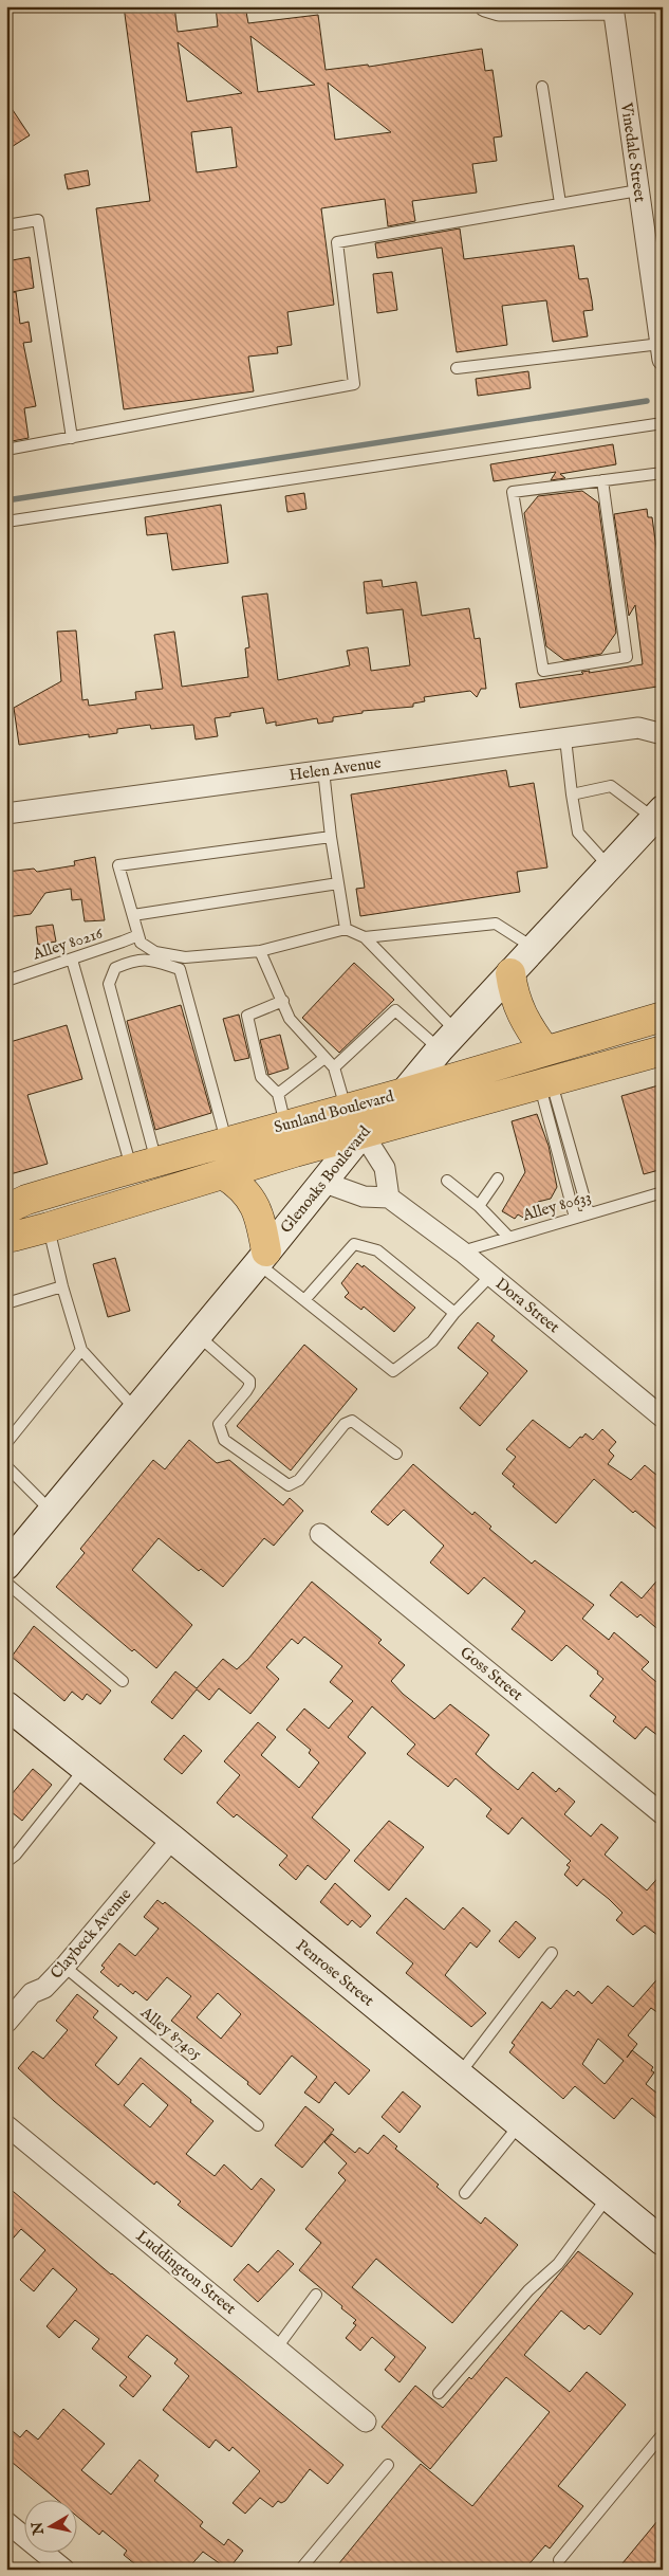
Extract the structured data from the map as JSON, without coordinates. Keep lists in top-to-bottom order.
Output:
{
  "streets": {
    "main road": ["Sunland Boulevard", "Glenoaks Boulevard", "Penrose Street"],
    "street": [
      "Vinedale Street",
      "Helen Avenue",
      "Dora Street",
      "Goss Street",
      "Claybeck Avenue",
      "Luddington Street"
    ],
    "lane": ["Alley 80216", "Alley 80633", "Alley 87405"]
  },
  "crossings": [
    ["Sunland Boulevard", "Glenoaks Boulevard"],
    ["Alley 80633", "Dora Street"],
    ["Claybeck Avenue", "Penrose Street"],
    ["Claybeck Avenue", "Alley 87405"]
  ],
  "north": "left"
}
